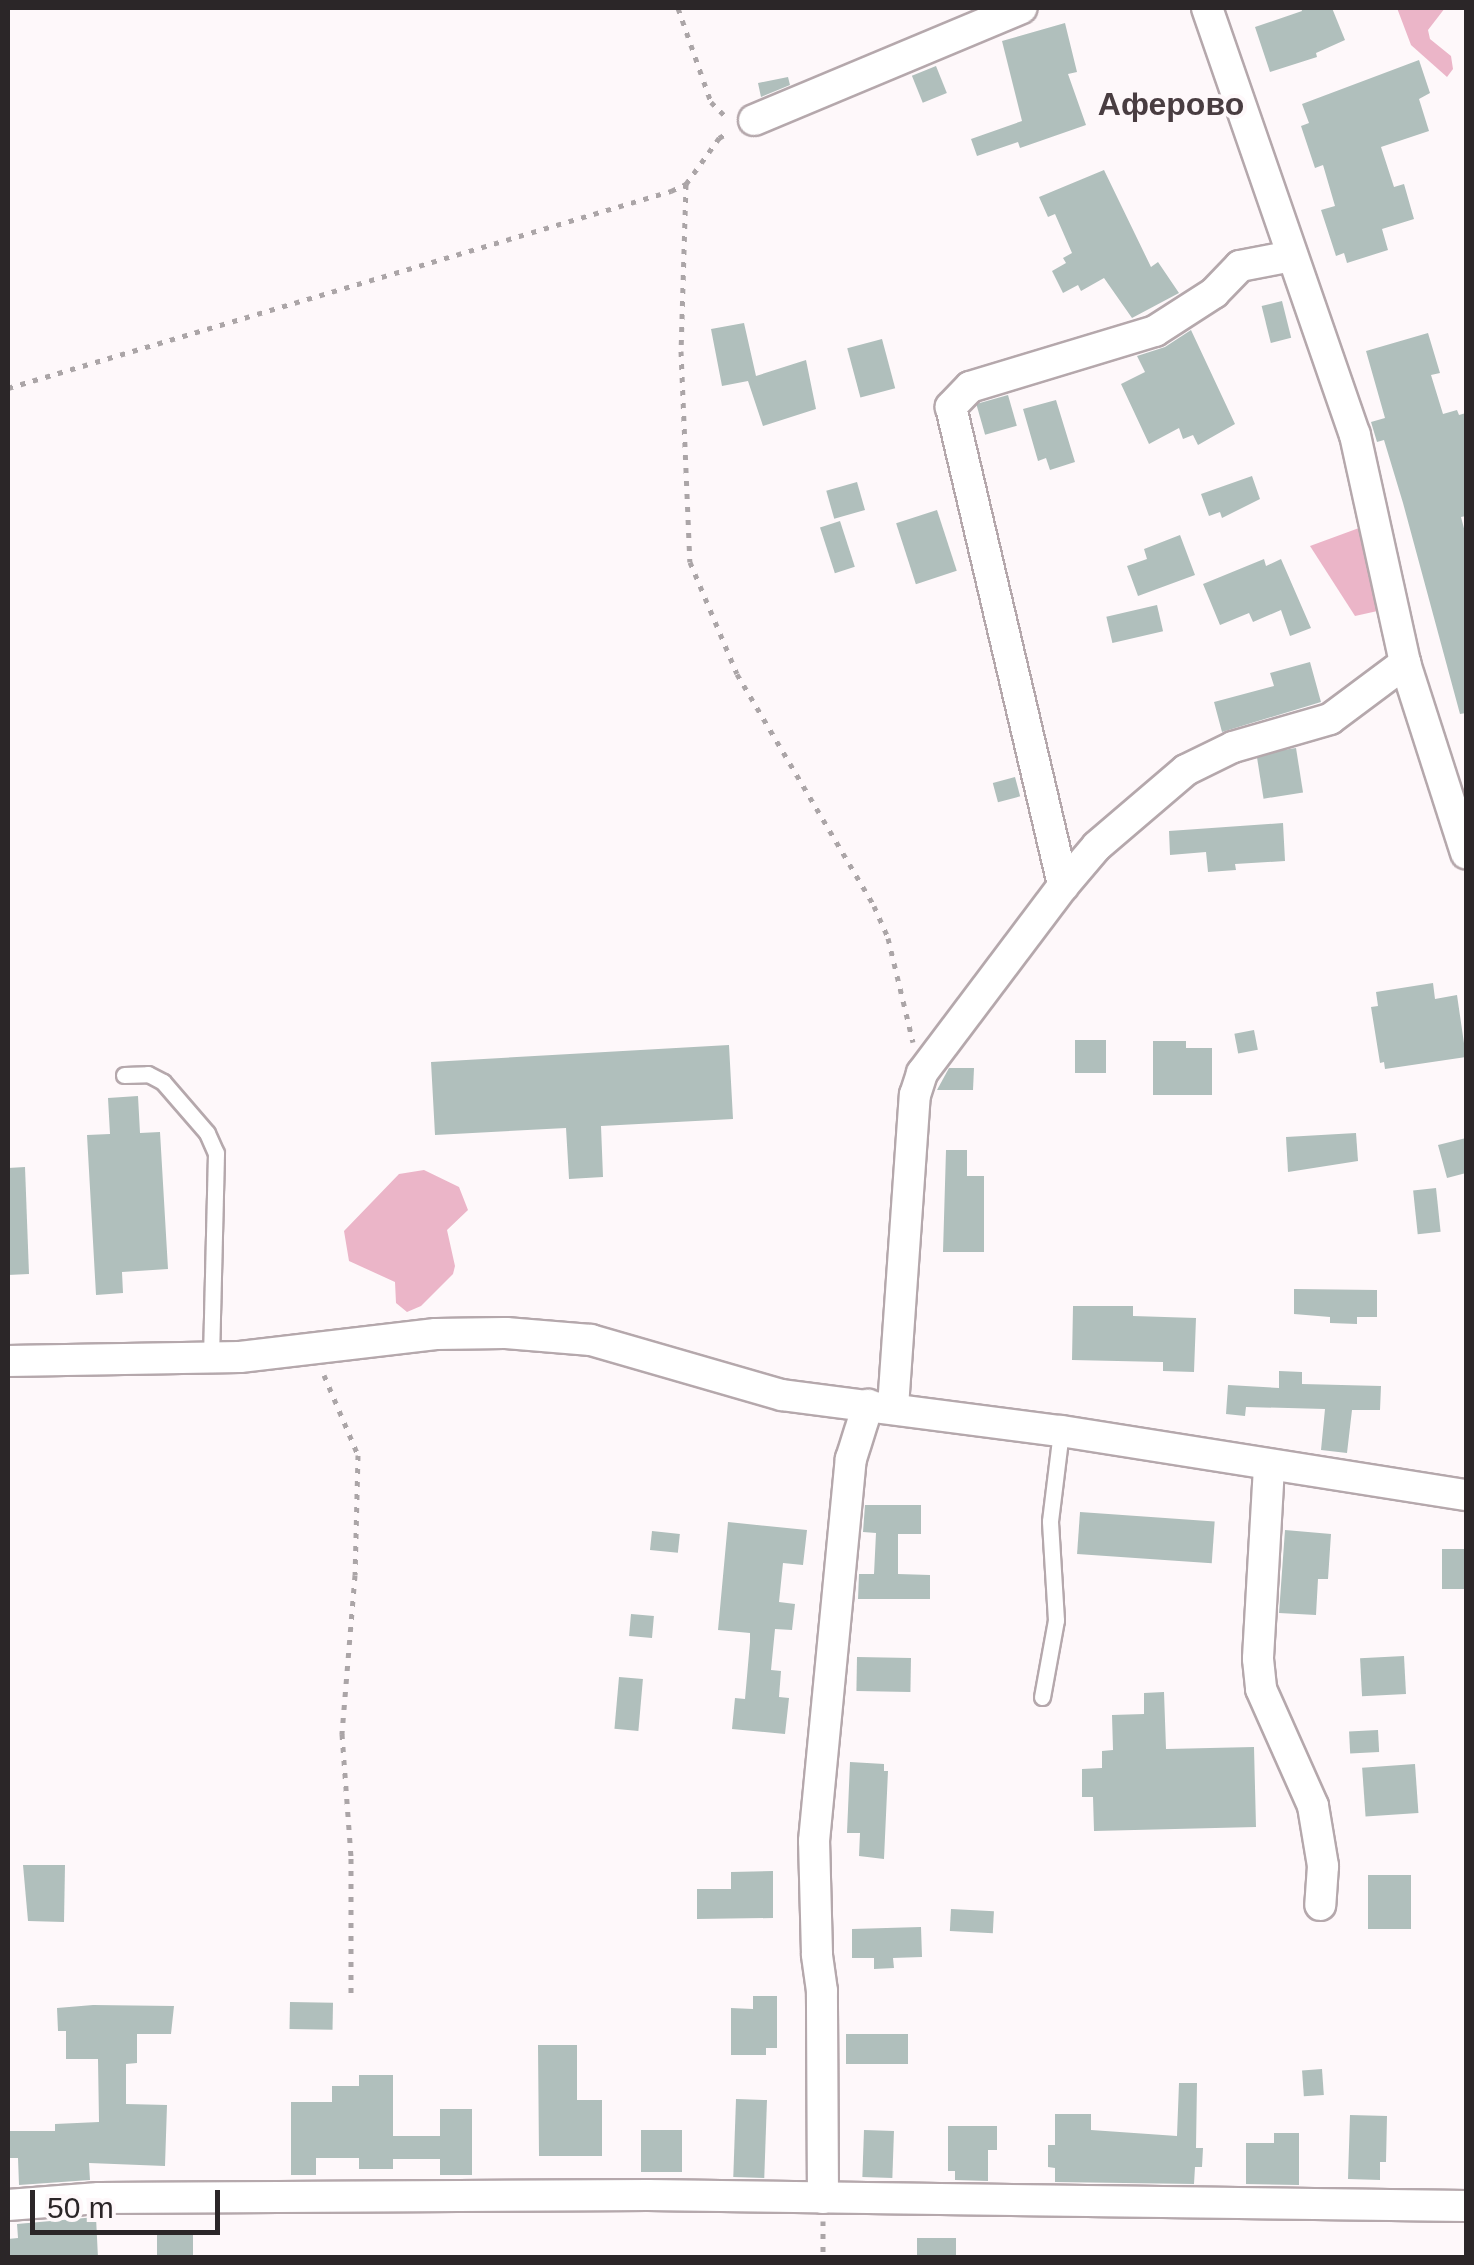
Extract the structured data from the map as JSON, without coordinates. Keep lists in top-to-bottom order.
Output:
{
  "districts": ["Аферово"],
  "scale_bar": "50 m"
}
